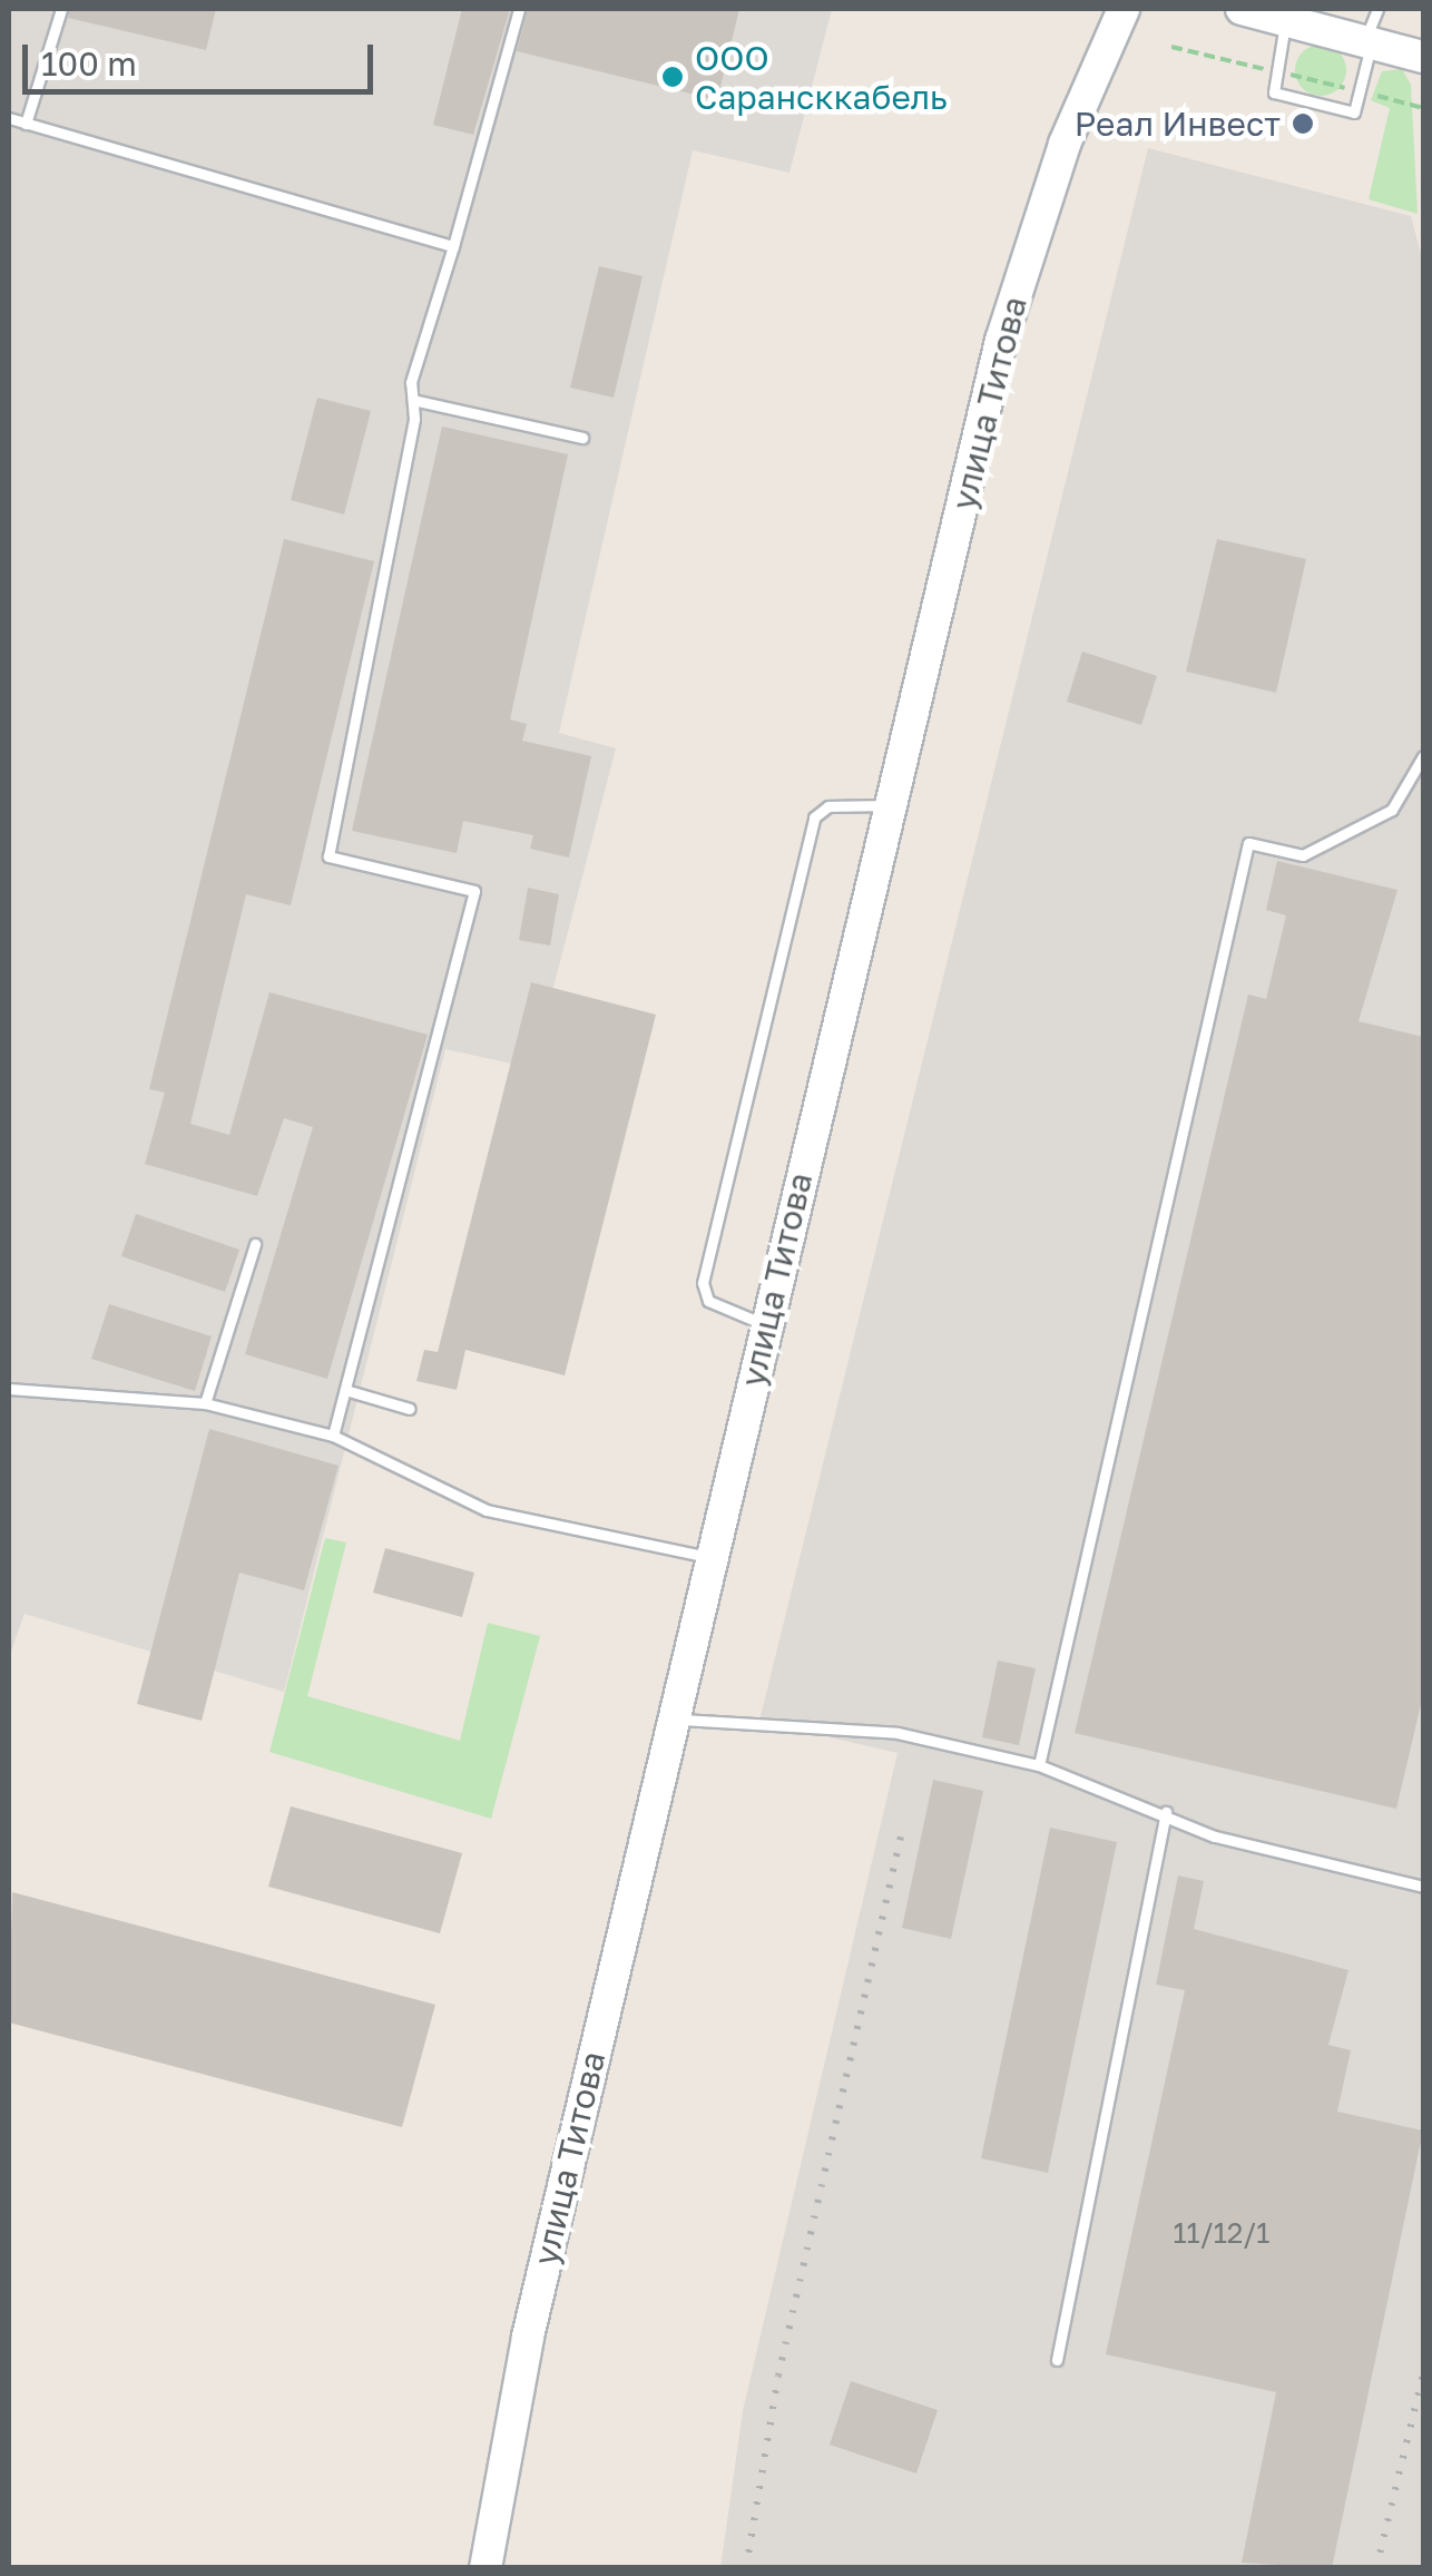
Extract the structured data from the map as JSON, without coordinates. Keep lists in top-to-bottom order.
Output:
{
  "streets": {
    "main road": ["улица Титова"]
  },
  "places": ["ООО Сарансккабель", "Реал Инвест"],
  "house_numbers": ["11/12/1"],
  "scale_bar": "100 m"
}
